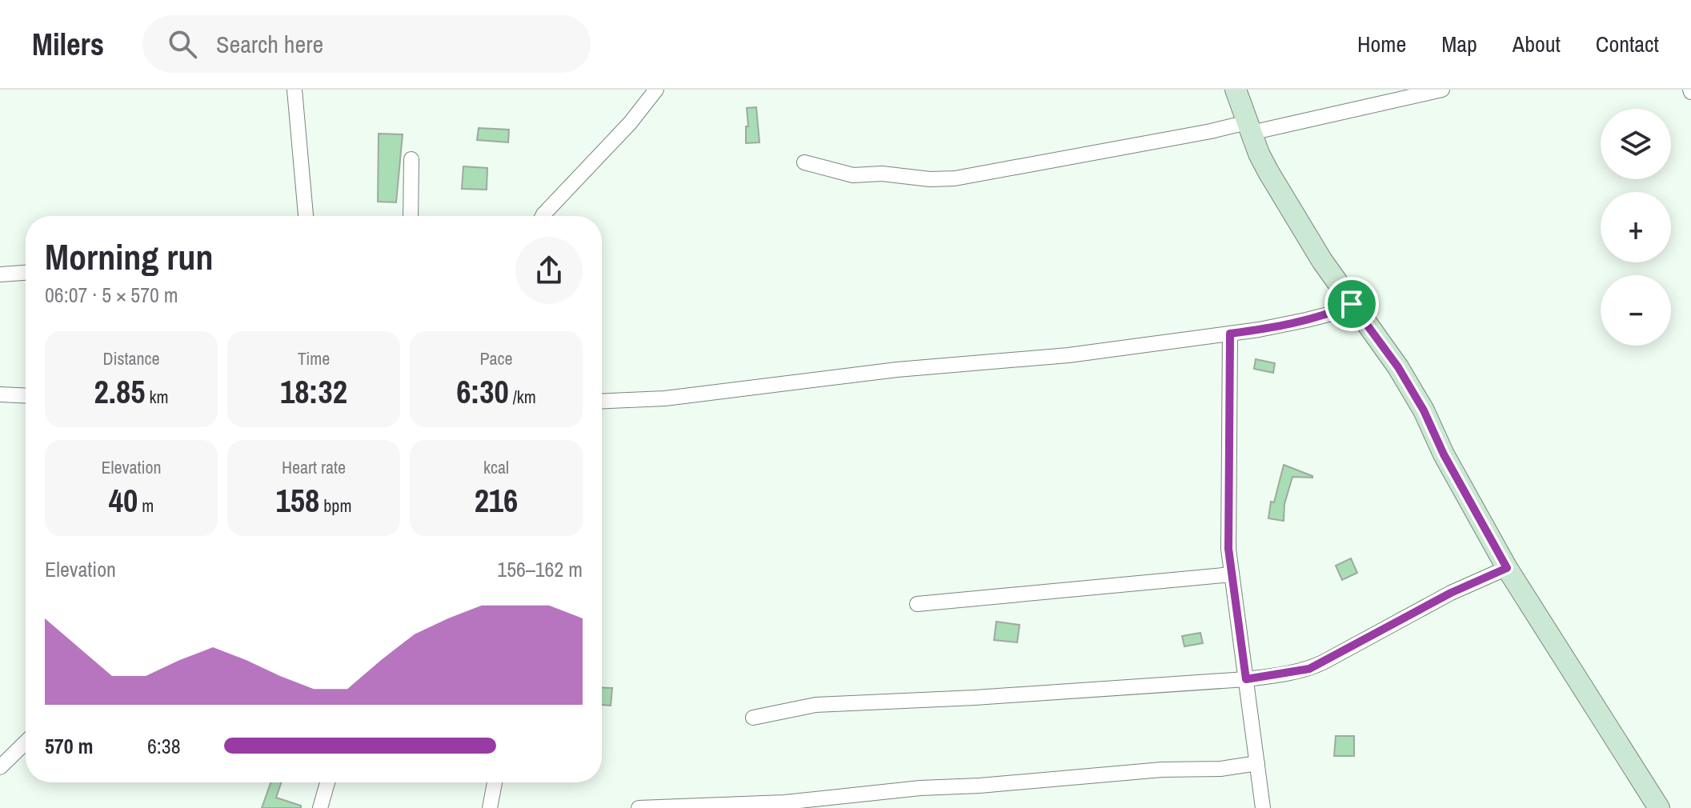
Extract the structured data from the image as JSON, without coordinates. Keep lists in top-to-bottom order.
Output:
{
  "page": {
    "header": "Milers",
    "search": "Search here",
    "nav": [
      "Home",
      "Map",
      "About",
      "Contact"
    ],
    "map_buttons": ["+", "−"],
    "heading": ["Morning run", "06:07 · 5 × 570 m"],
    "stats": [
      ["Distance", "2.85 km"],
      ["Time", "18:32"],
      ["Pace", "6:30 /km"],
      ["Elevation", "40 m"],
      ["Heart rate", "158 bpm"],
      ["kcal", "216"]
    ],
    "chart": ["Elevation", "156–162 m"],
    "list": [
      {
        "name": "570 m",
        "note": "6:38"
      }
    ]
  }
}
